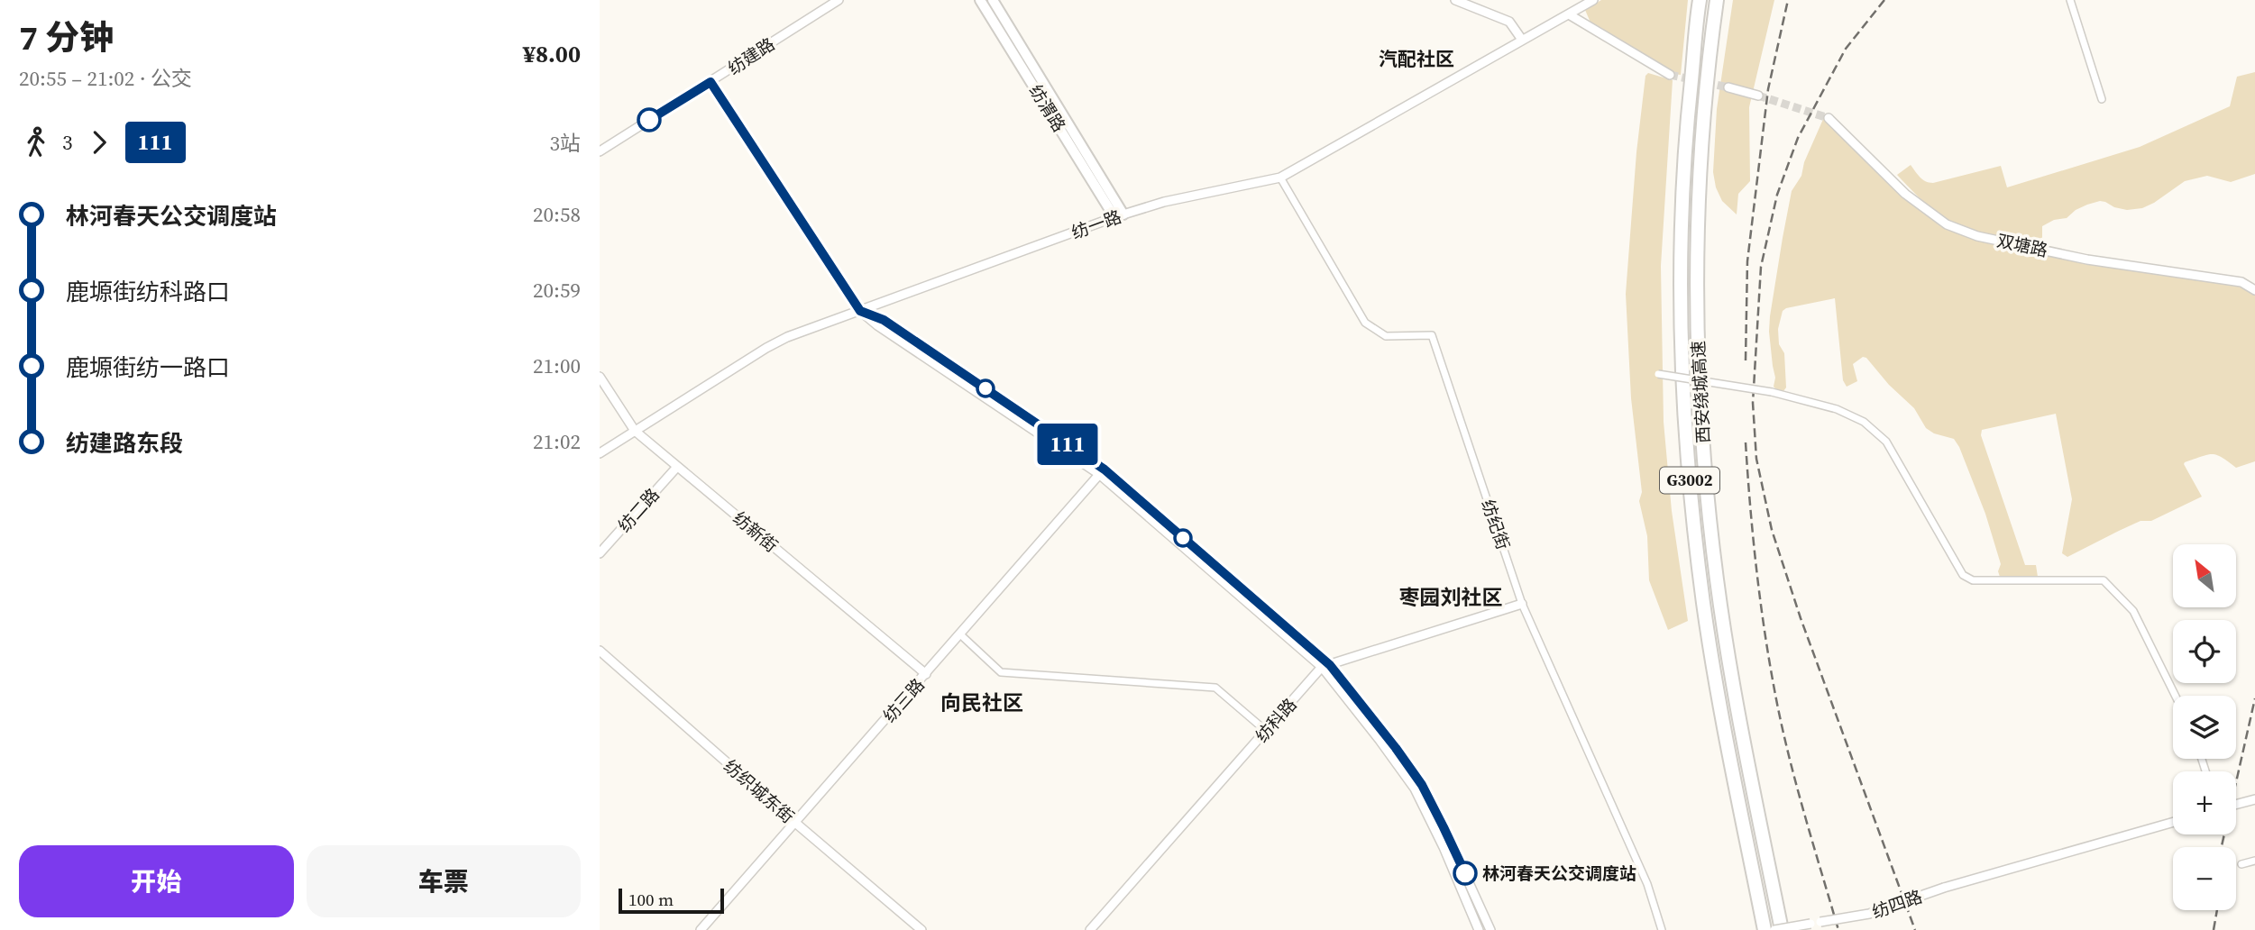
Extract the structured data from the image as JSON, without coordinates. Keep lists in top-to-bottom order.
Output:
{
  "streets": {
    "highway": ["西安绕城高速", "G3002"],
    "main road": ["纺渭路"],
    "street": [
      "纺建路",
      "纺一路",
      "双塘路",
      "纺二路",
      "纺纪街",
      "纺新街",
      "纺三路",
      "纺科路",
      "纺织城东街",
      "纺四路"
    ]
  },
  "crossings": [
    ["纺渭路", "纺一路"],
    ["纺一路", "纺纪街"],
    ["纺一路", "纺新街"],
    ["纺二路", "纺新街"],
    ["纺新街", "纺三路"],
    ["纺三路", "纺织城东街"]
  ],
  "districts": ["汽配社区", "枣园刘社区", "向民社区"],
  "places": ["林河春天公交调度站"],
  "lines": ["bus line 111"],
  "scale_bar": "100 m",
  "north": "top left",
  "page": {
    "heading": ["7 分钟", "20:55 – 21:02 · 公交", "¥8.00"],
    "on_map": "111",
    "legs": ["3", "111", "3站"],
    "list": [
      {
        "name": "林河春天公交调度站",
        "value": "20:58"
      },
      {
        "name": "鹿塬街纺科路口",
        "value": "20:59"
      },
      {
        "name": "鹿塬街纺一路口",
        "value": "21:00"
      },
      {
        "name": "纺建路东段",
        "value": "21:02"
      }
    ],
    "map_buttons": ["+", "−"],
    "buttons": ["开始", "车票"],
    "scale": "100 m"
  }
}
